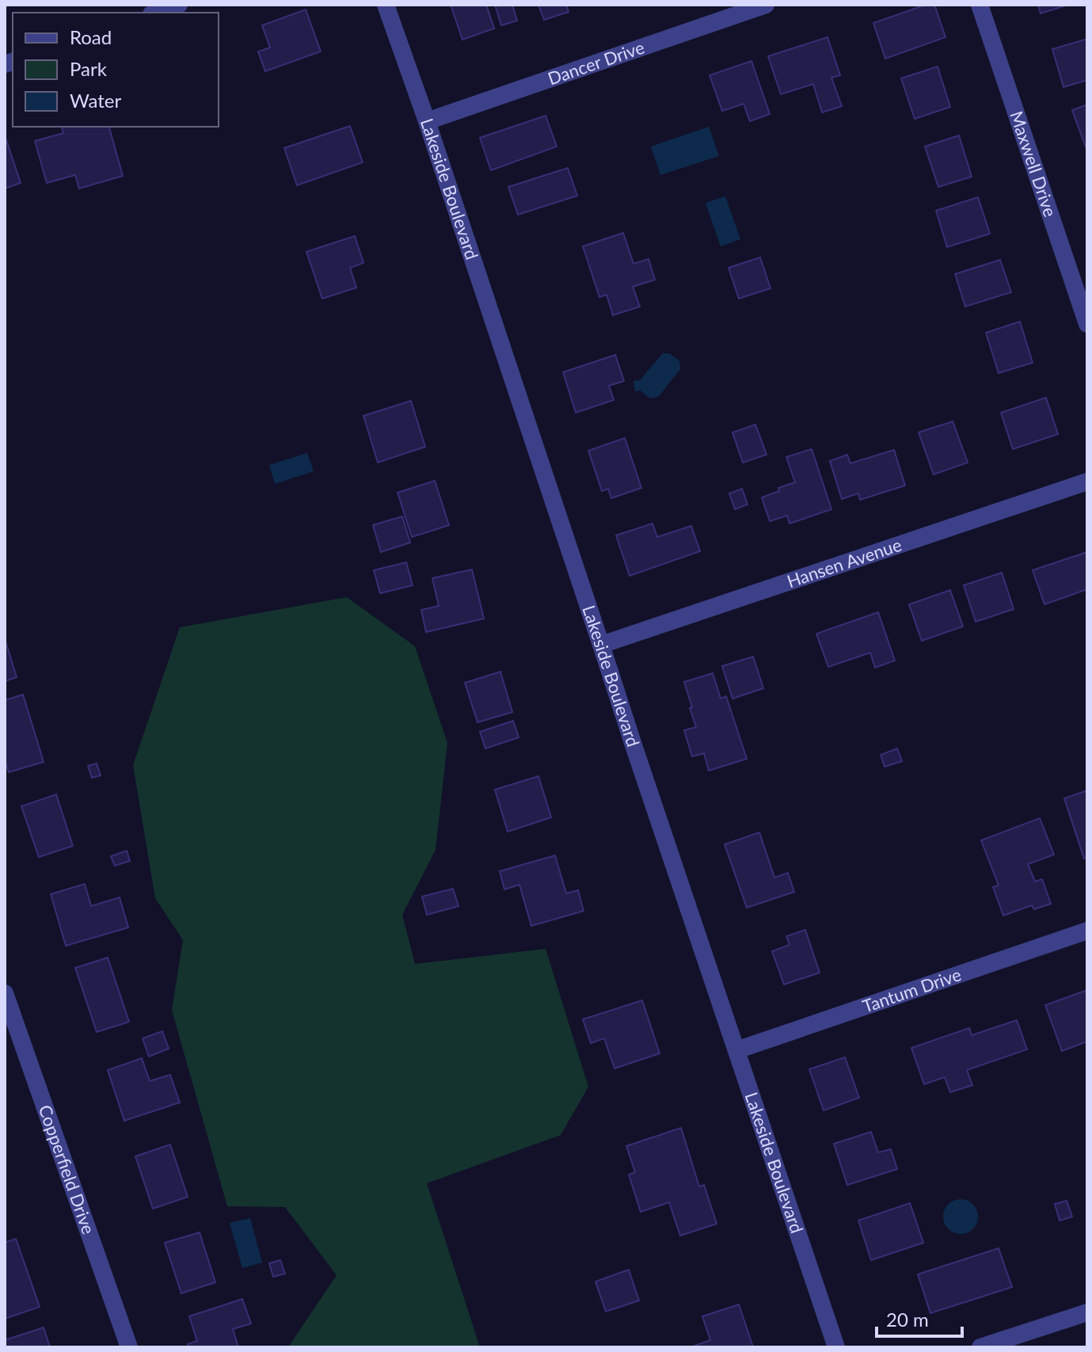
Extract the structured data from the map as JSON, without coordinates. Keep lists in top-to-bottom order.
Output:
{
  "streets": {
    "street": [
      "Dancer Drive",
      "Maxwell Drive",
      "Lakeside Boulevard",
      "Hansen Avenue",
      "Tantum Drive",
      "Copperfield Drive"
    ]
  },
  "crossings": [
    ["Dancer Drive", "Lakeside Boulevard"],
    ["Lakeside Boulevard", "Hansen Avenue"],
    ["Lakeside Boulevard", "Tantum Drive"]
  ],
  "legend": ["Road", "Park", "Water"],
  "scale_bar": "20 m"
}
